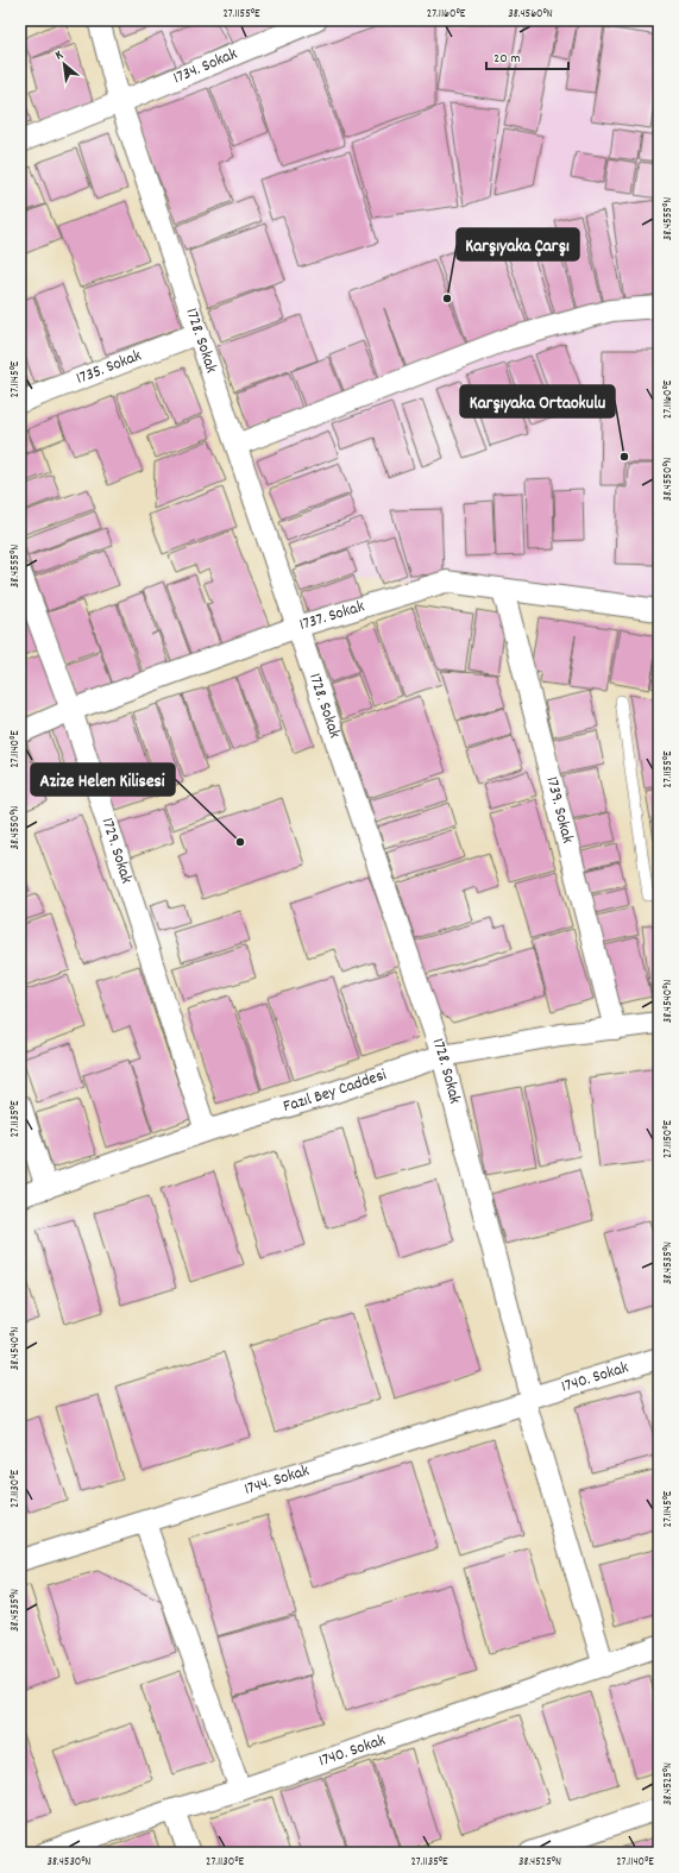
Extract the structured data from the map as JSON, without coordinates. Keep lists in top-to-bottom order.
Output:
{
  "streets": {
    "street": [
      "1734. Sokak",
      "1728. Sokak",
      "1735. Sokak",
      "1737. Sokak",
      "1739. Sokak",
      "1729. Sokak",
      "Fazıl Bey Caddesi",
      "1740. Sokak",
      "1744. Sokak"
    ]
  },
  "crossings": [
    ["1734. Sokak", "1728. Sokak"],
    ["1728. Sokak", "1735. Sokak"],
    ["1728. Sokak", "1737. Sokak"],
    ["1728. Sokak", "Fazıl Bey Caddesi"],
    ["1728. Sokak", "1740. Sokak"],
    ["1728. Sokak", "1744. Sokak"],
    ["1737. Sokak", "1739. Sokak"],
    ["1737. Sokak", "1729. Sokak"],
    ["1739. Sokak", "Fazıl Bey Caddesi"],
    ["1729. Sokak", "Fazıl Bey Caddesi"],
    ["1740. Sokak", "1744. Sokak"]
  ],
  "places": ["Karşıyaka Çarşı", "Karşıyaka Ortaokulu", "Azize Helen Kilisesi"],
  "scale_bar": "20 m",
  "north": "top left",
  "coordinates": [
    "27.1155°E",
    "27.1160°E",
    "38.4560°N",
    "38.4555°N",
    "27.1145°E",
    "38.4550°N",
    "27.1140°E",
    "38.4540°N",
    "27.1135°E",
    "27.1150°E",
    "38.4535°N",
    "27.1130°E",
    "38.4525°N",
    "38.4530°N"
  ]
}
